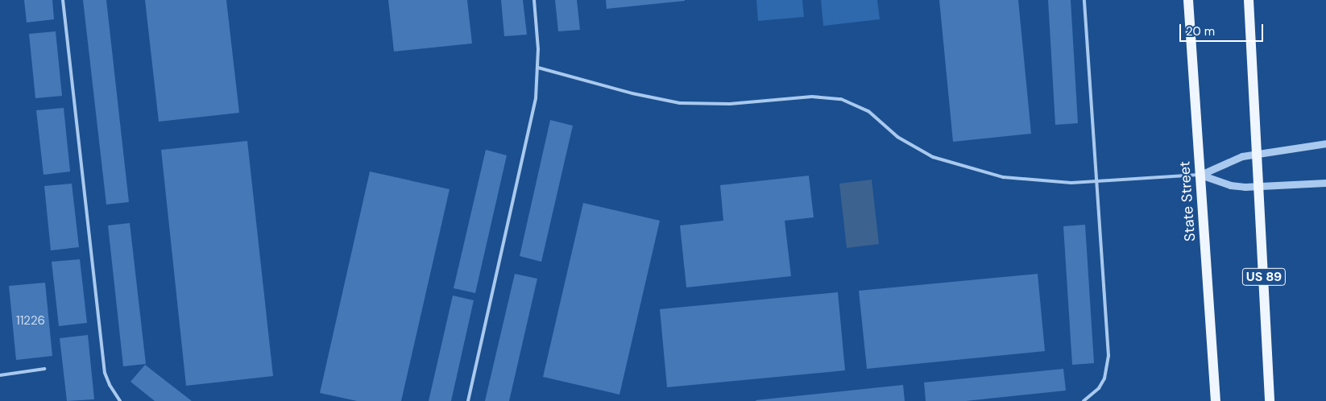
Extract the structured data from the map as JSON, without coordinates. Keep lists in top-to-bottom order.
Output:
{
  "streets": {
    "main road": ["State Street", "US 89"]
  },
  "house_numbers": ["11226"],
  "scale_bar": "20 m"
}
